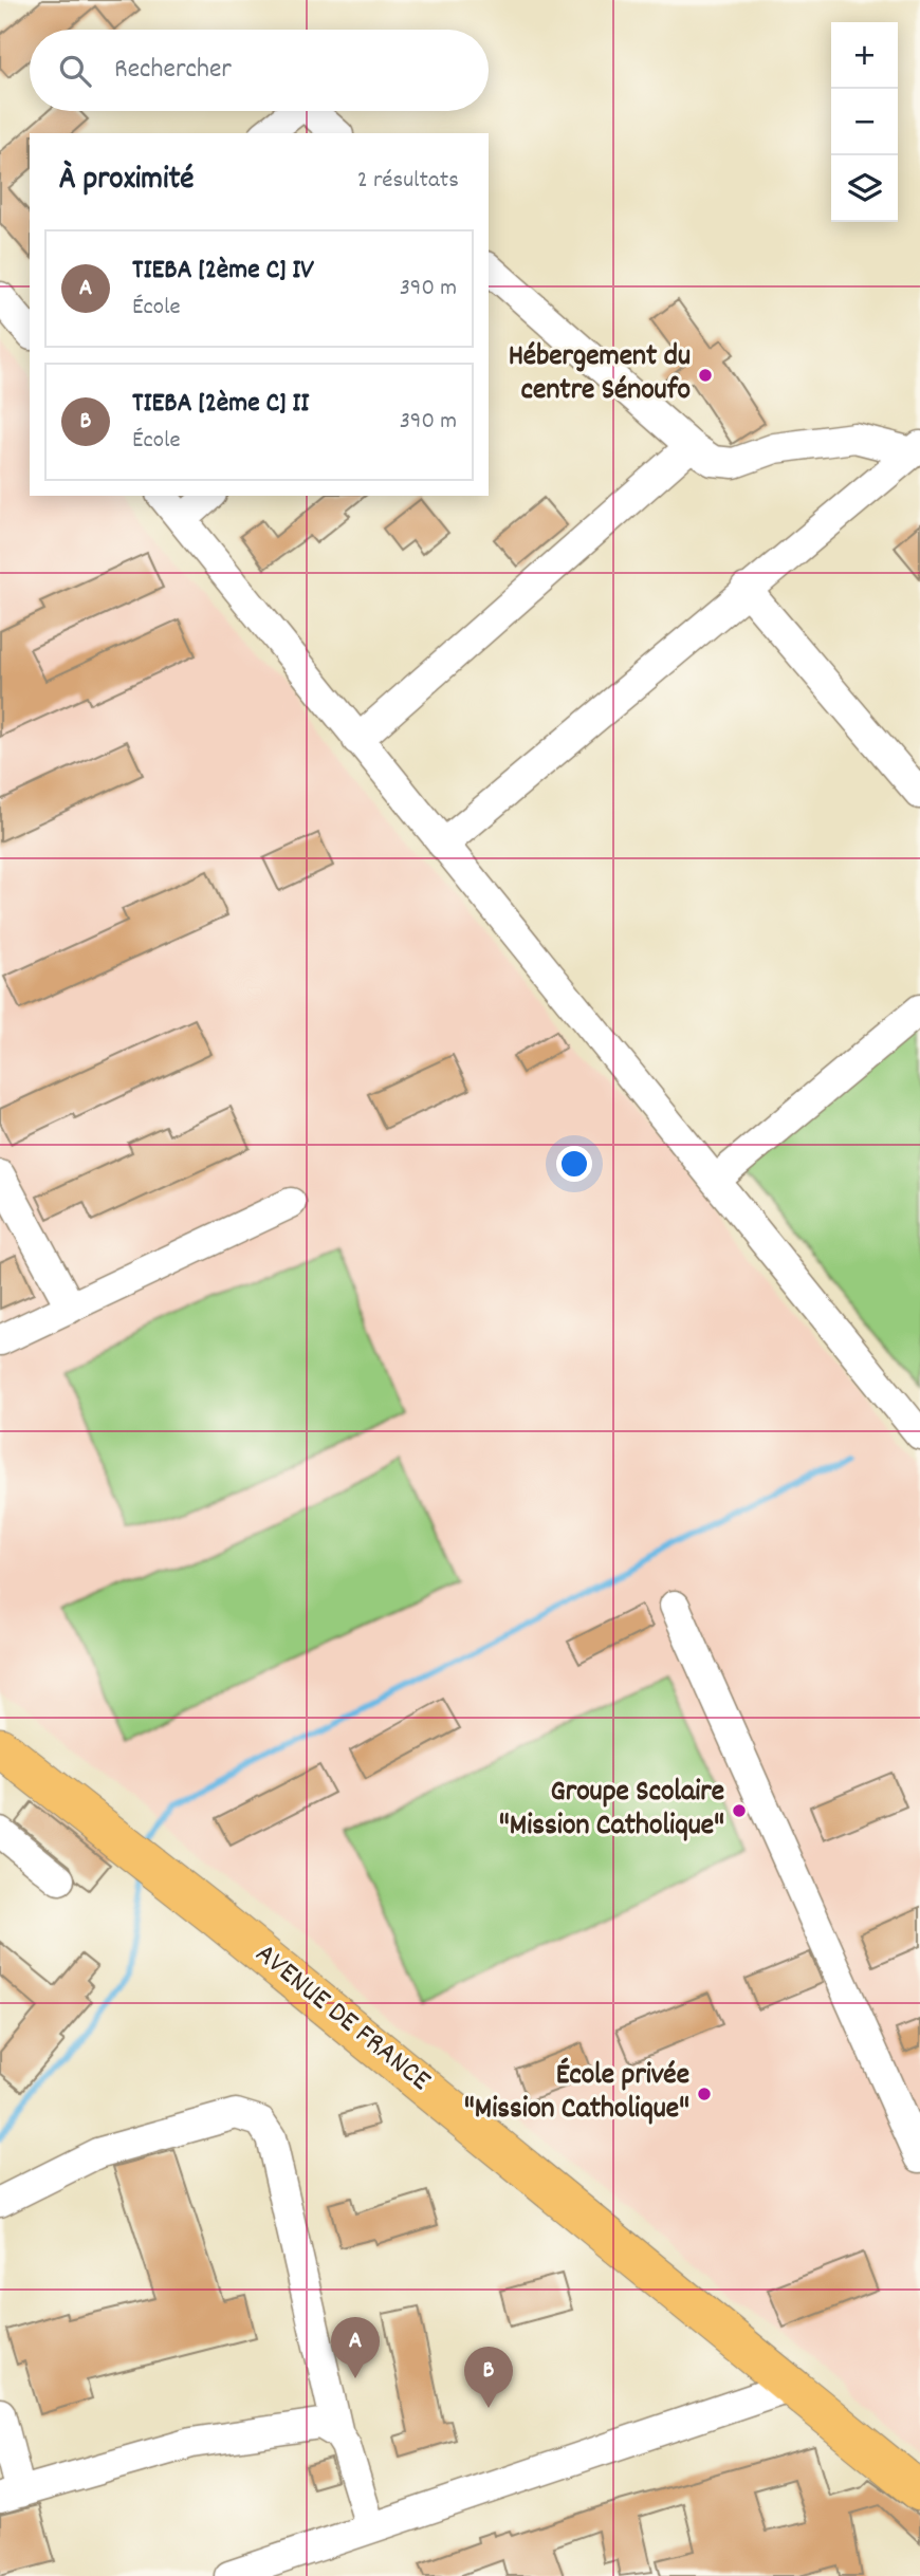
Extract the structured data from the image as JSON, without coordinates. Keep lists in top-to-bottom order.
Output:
{
  "streets": {
    "main road": ["AVENUE DE FRANCE"]
  },
  "places": ["Hébergement du centre Sénoufo", "Groupe Scolaire \"Mission Catholique\"", "École privée \"Mission Catholique\""],
  "page": {
    "map_buttons": ["+", "−"],
    "search": "Rechercher",
    "heading": ["À proximité", "2 résultats"],
    "list": [
      {
        "mark": "A",
        "name": "TIEBA [2ème C] IV",
        "note": "École",
        "value": "390 m"
      },
      {
        "mark": "B",
        "name": "TIEBA [2ème C] II",
        "note": "École",
        "value": "390 m"
      }
    ],
    "pins": ["A", "B"]
  }
}
